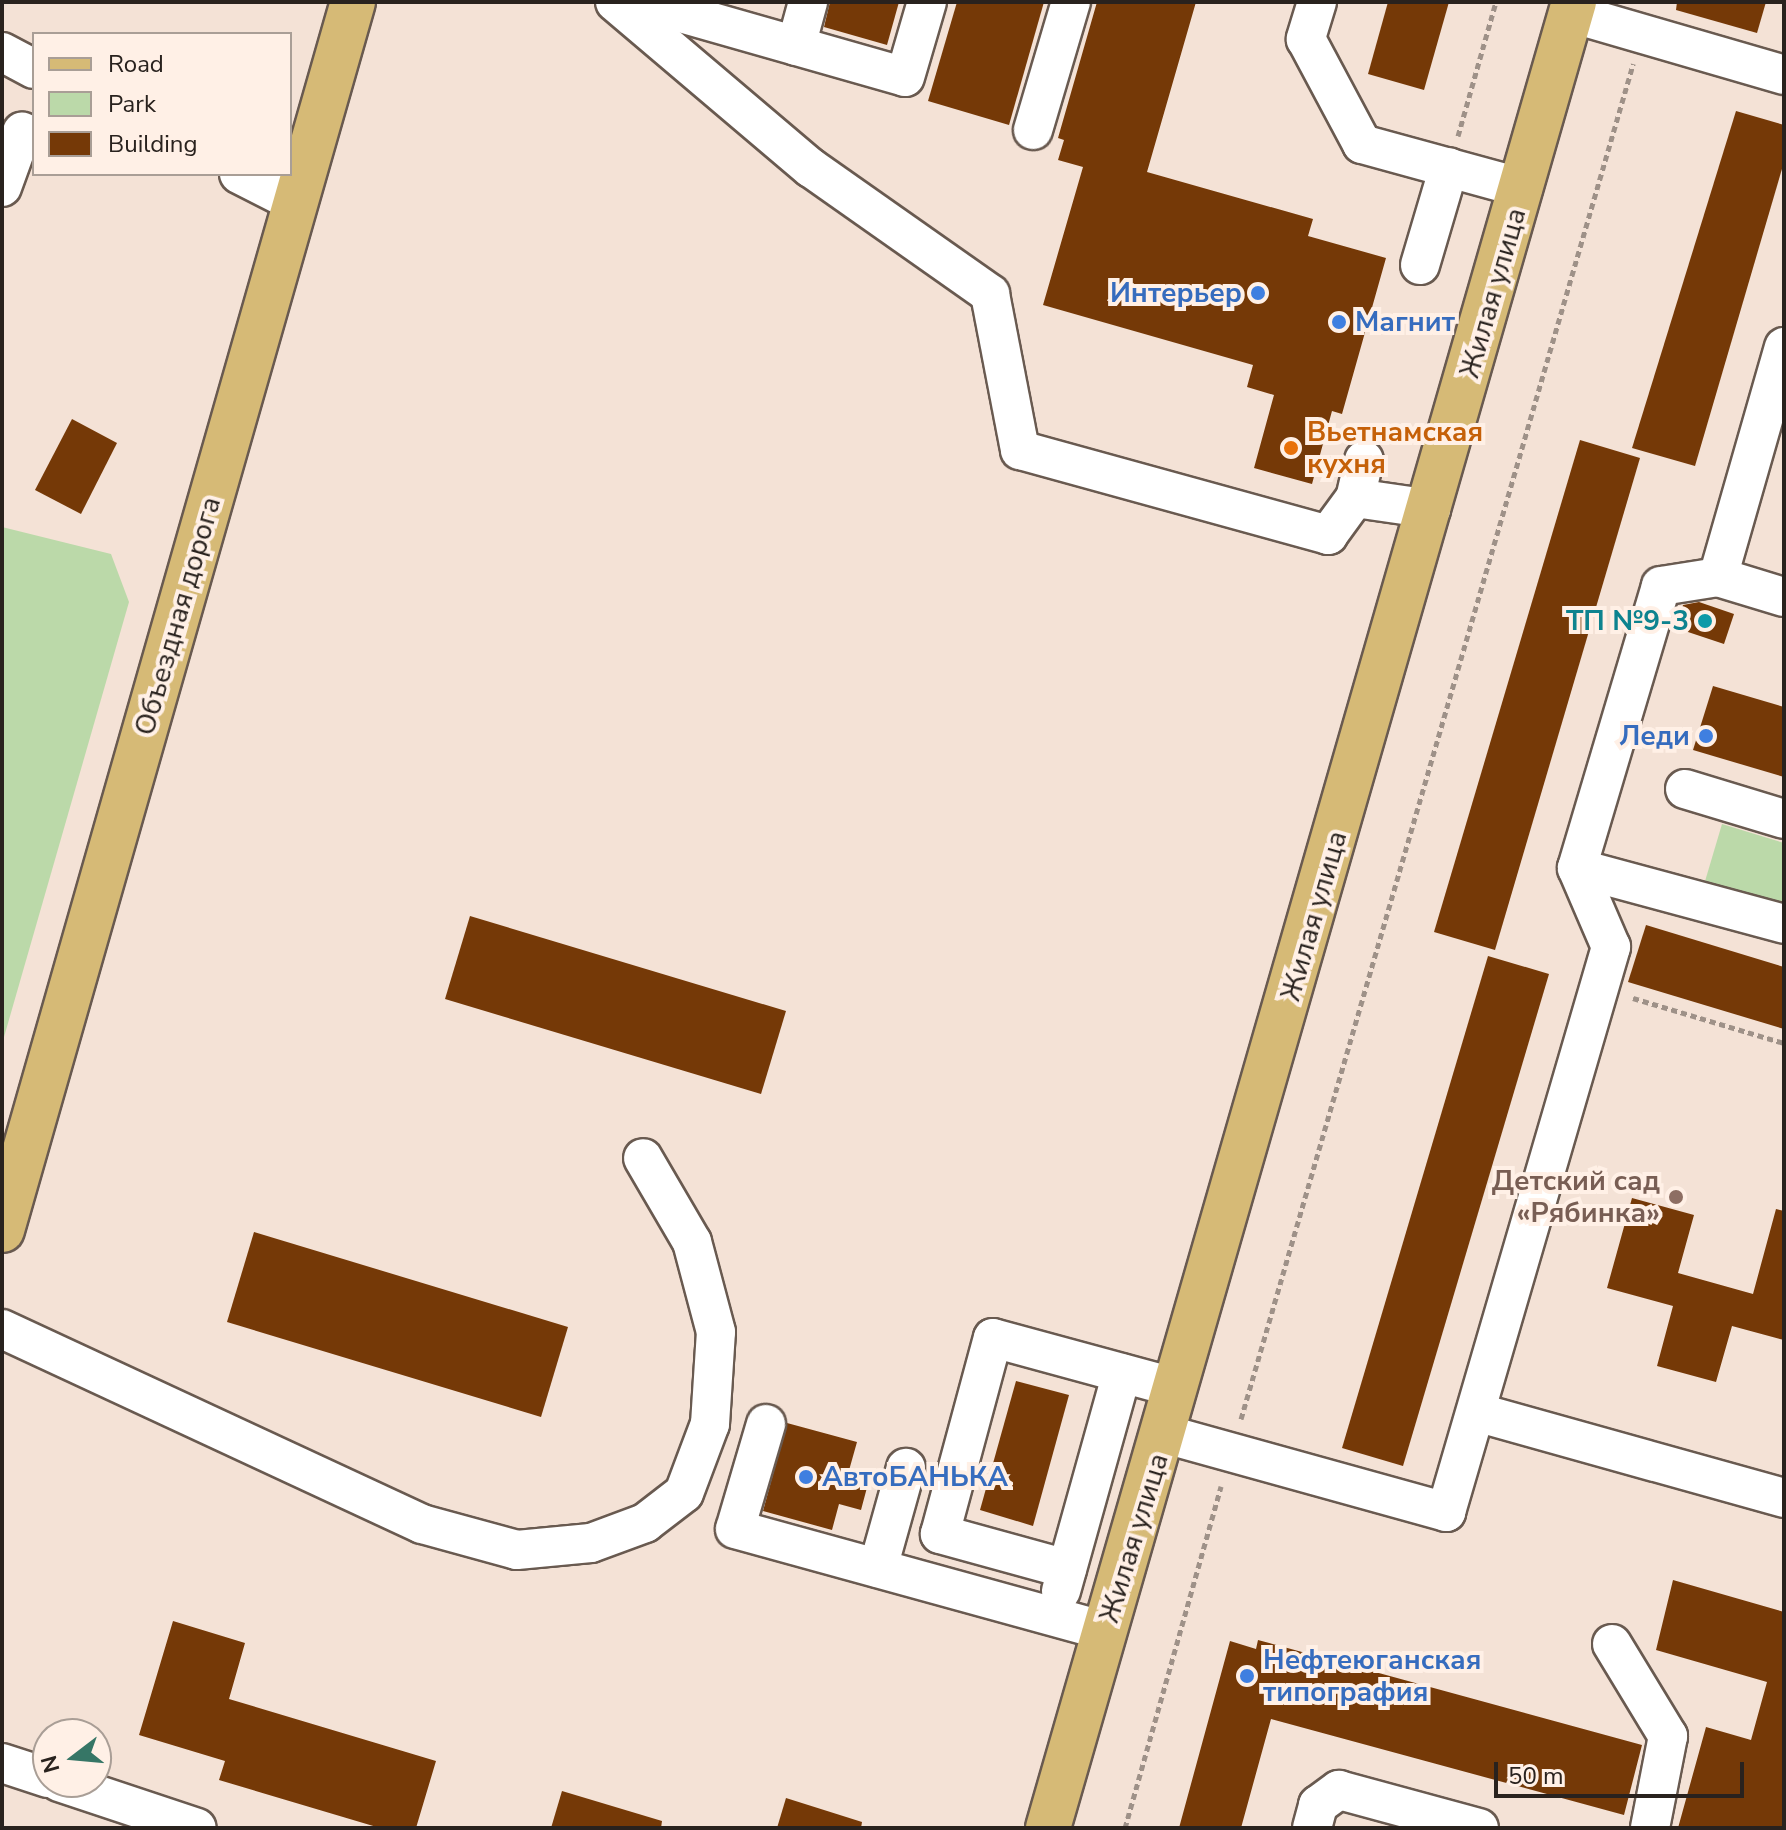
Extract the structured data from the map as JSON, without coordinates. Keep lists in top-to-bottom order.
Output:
{
  "streets": {
    "main road": ["Жилая улица", "Объездная дорога"]
  },
  "places": [
    "Интерьер",
    "Магнит",
    "Вьетнамская кухня",
    "ТП №9-3",
    "Леди",
    "Детский сад «Рябинка»",
    "АвтоБАНЬКА",
    "Нефтеюганская типография"
  ],
  "legend": ["Road", "Park", "Building"],
  "scale_bar": "50 m",
  "north": "left"
}
